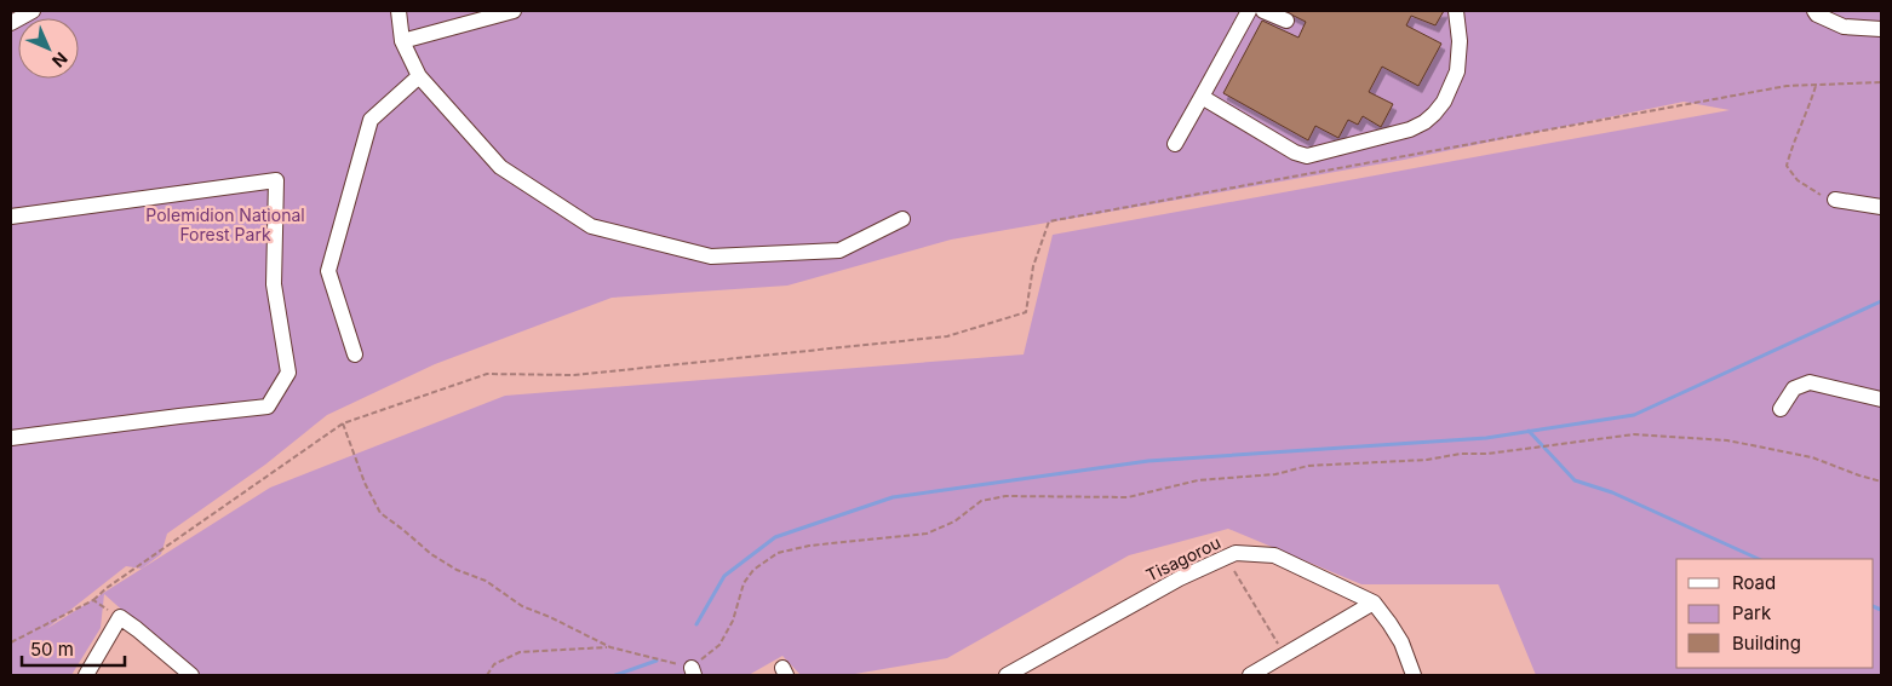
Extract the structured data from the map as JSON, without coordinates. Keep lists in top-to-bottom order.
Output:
{
  "streets": {
    "street": ["Tisagorou"]
  },
  "parks": ["Polemidion National Forest Park"],
  "legend": ["Road", "Park", "Building"],
  "scale_bar": "50 m",
  "north": "bottom right"
}
